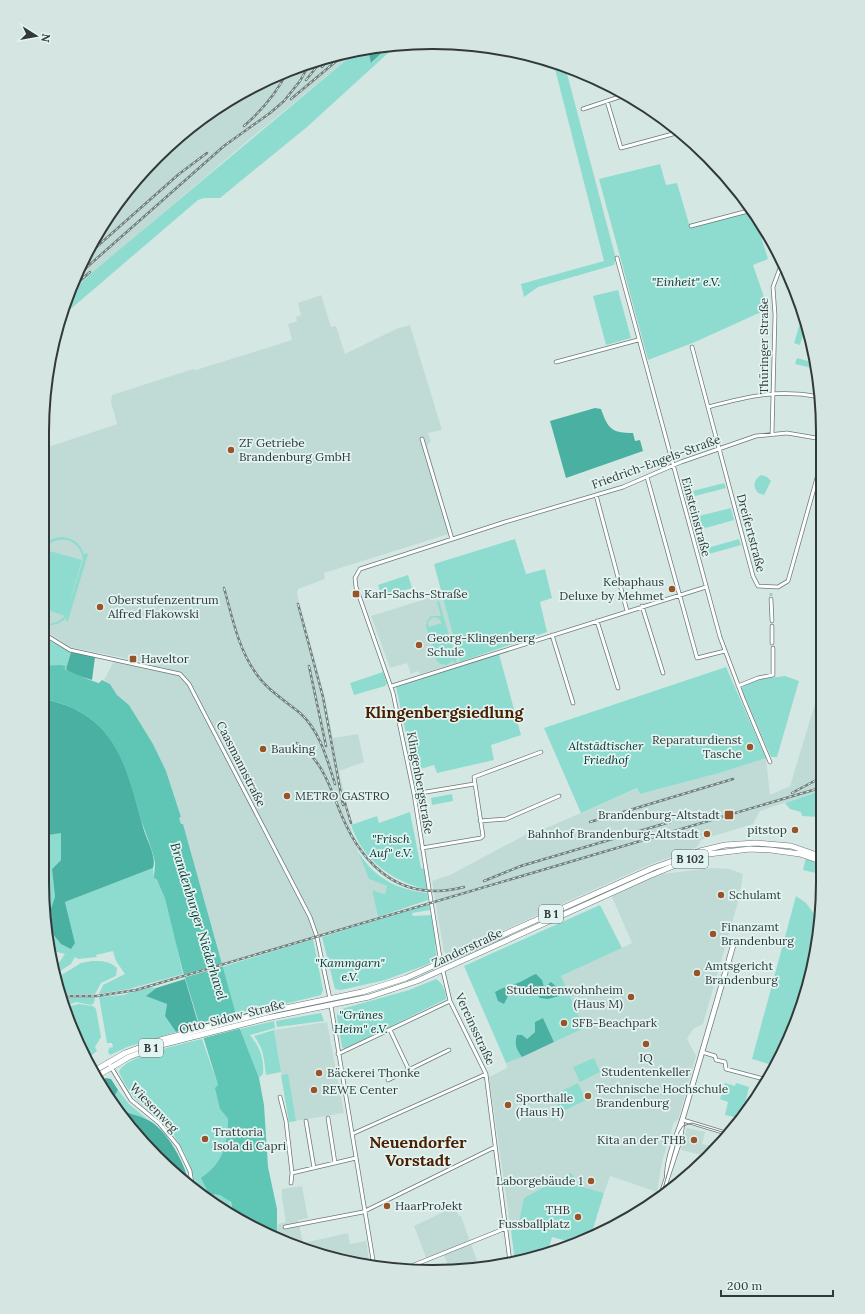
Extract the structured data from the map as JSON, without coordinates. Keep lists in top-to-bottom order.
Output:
{
  "streets": {
    "main road": [
      "B 102",
      "B 1",
      "Zanderstraße",
      "Otto-Sidow-Straße"
    ],
    "street": [
      "Thüringer Straße",
      "Friedrich-Engels-Straße",
      "Einsteinstraße",
      "Dreifertstraße",
      "Caasmannstraße",
      "Klingenbergstraße",
      "Vereinsstraße",
      "Wiesenweg"
    ]
  },
  "crossings": [
    ["Thüringer Straße", "Friedrich-Engels-Straße"],
    ["Friedrich-Engels-Straße", "Einsteinstraße"],
    ["Friedrich-Engels-Straße", "Dreifertstraße"],
    ["Friedrich-Engels-Straße", "Klingenbergstraße"],
    ["Caasmannstraße", "Zanderstraße"],
    ["Caasmannstraße", "Otto-Sidow-Straße"],
    ["Klingenbergstraße", "Zanderstraße"],
    ["Zanderstraße", "Otto-Sidow-Straße"],
    ["Zanderstraße", "Vereinsstraße"],
    ["Otto-Sidow-Straße", "Wiesenweg"]
  ],
  "districts": ["Klingenbergsiedlung", "Neuendorfer Vorstadt"],
  "water": ["Brandenburger Niederhavel"],
  "parks": [
    "\"Einheit\" e.V.",
    "Altstädtischer Friedhof",
    "\"Frisch Auf\" e.V.",
    "\"Kammgarn\" e.V.",
    "\"Grünes Heim\" e.V."
  ],
  "places": {
    "other": [
      "ZF Getriebe Brandenburg GmbH",
      "Kebaphaus Deluxe by Mehmet",
      "Oberstufenzentrum Alfred Flakowski",
      "Georg-Klingenberg Schule",
      "Reparaturdienst Tasche",
      "Bauking",
      "METRO GASTRO",
      "pitstop",
      "Bahnhof Brandenburg-Altstadt",
      "Schulamt",
      "Finanzamt Brandenburg",
      "Amtsgericht Brandenburg",
      "Studentenwohnheim (Haus M)",
      "SFB-Beachpark",
      "IQ Studentenkeller",
      "Bäckerei Thonke",
      "REWE Center",
      "Technische Hochschule Brandenburg",
      "Sporthalle (Haus H)",
      "Trattoria Isola di Capri",
      "Kita an der THB",
      "Laborgebäude 1",
      "HaarProJekt",
      "THB Fussballplatz"
    ],
    "transit": ["Karl-Sachs-Straße", "Haveltor", "Brandenburg-Altstadt"]
  },
  "scale_bar": "200 m",
  "north": "right"
}
